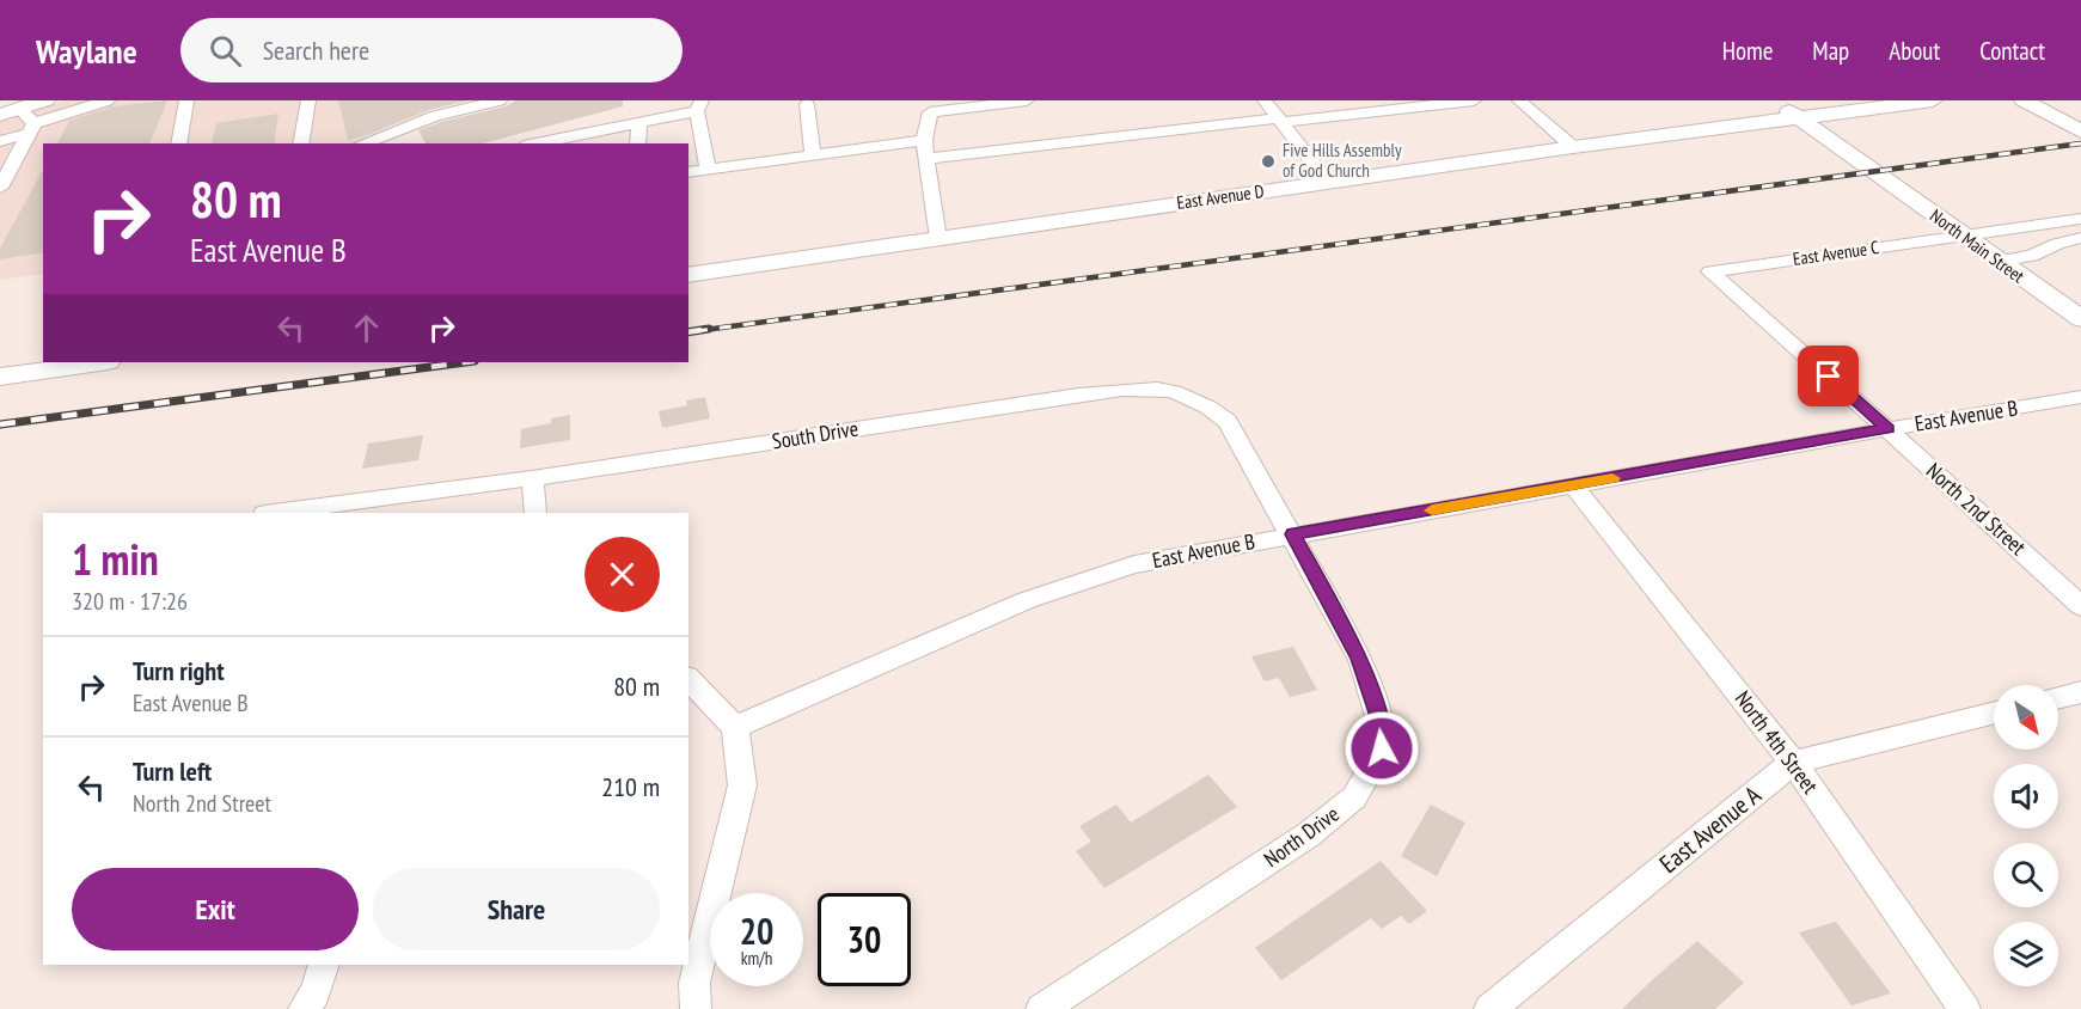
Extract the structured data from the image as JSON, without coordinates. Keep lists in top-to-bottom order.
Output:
{
  "streets": {
    "main road": ["East Avenue D", "North Main Street"],
    "street": [
      "East Avenue C",
      "East Avenue B",
      "South Drive",
      "North 2nd Street",
      "North 4th Street",
      "East Avenue A",
      "North Drive"
    ]
  },
  "crossings": [
    ["East Avenue D", "North Main Street"],
    ["North Main Street", "East Avenue C"],
    ["East Avenue C", "North 2nd Street"],
    ["East Avenue B", "South Drive"],
    ["East Avenue B", "North 2nd Street"],
    ["East Avenue B", "North 4th Street"],
    ["East Avenue B", "North Drive"],
    ["South Drive", "North Drive"],
    ["North 4th Street", "East Avenue A"]
  ],
  "places": ["Five Hills Assembly of God Church"],
  "north": "bottom right",
  "page": {
    "header": "Waylane",
    "search": "Search here",
    "nav": [
      "Home",
      "Map",
      "About",
      "Contact"
    ],
    "turn": ["80 m", "East Avenue B"],
    "heading": ["1 min", "320 m · 17:26"],
    "list": [
      {
        "name": "Turn right",
        "note": "East Avenue B",
        "value": "80 m"
      },
      {
        "name": "Turn left",
        "note": "North 2nd Street",
        "value": "210 m"
      }
    ],
    "buttons": ["Exit", "Share"],
    "speed": "20 km/h",
    "limit": "30"
  }
}
